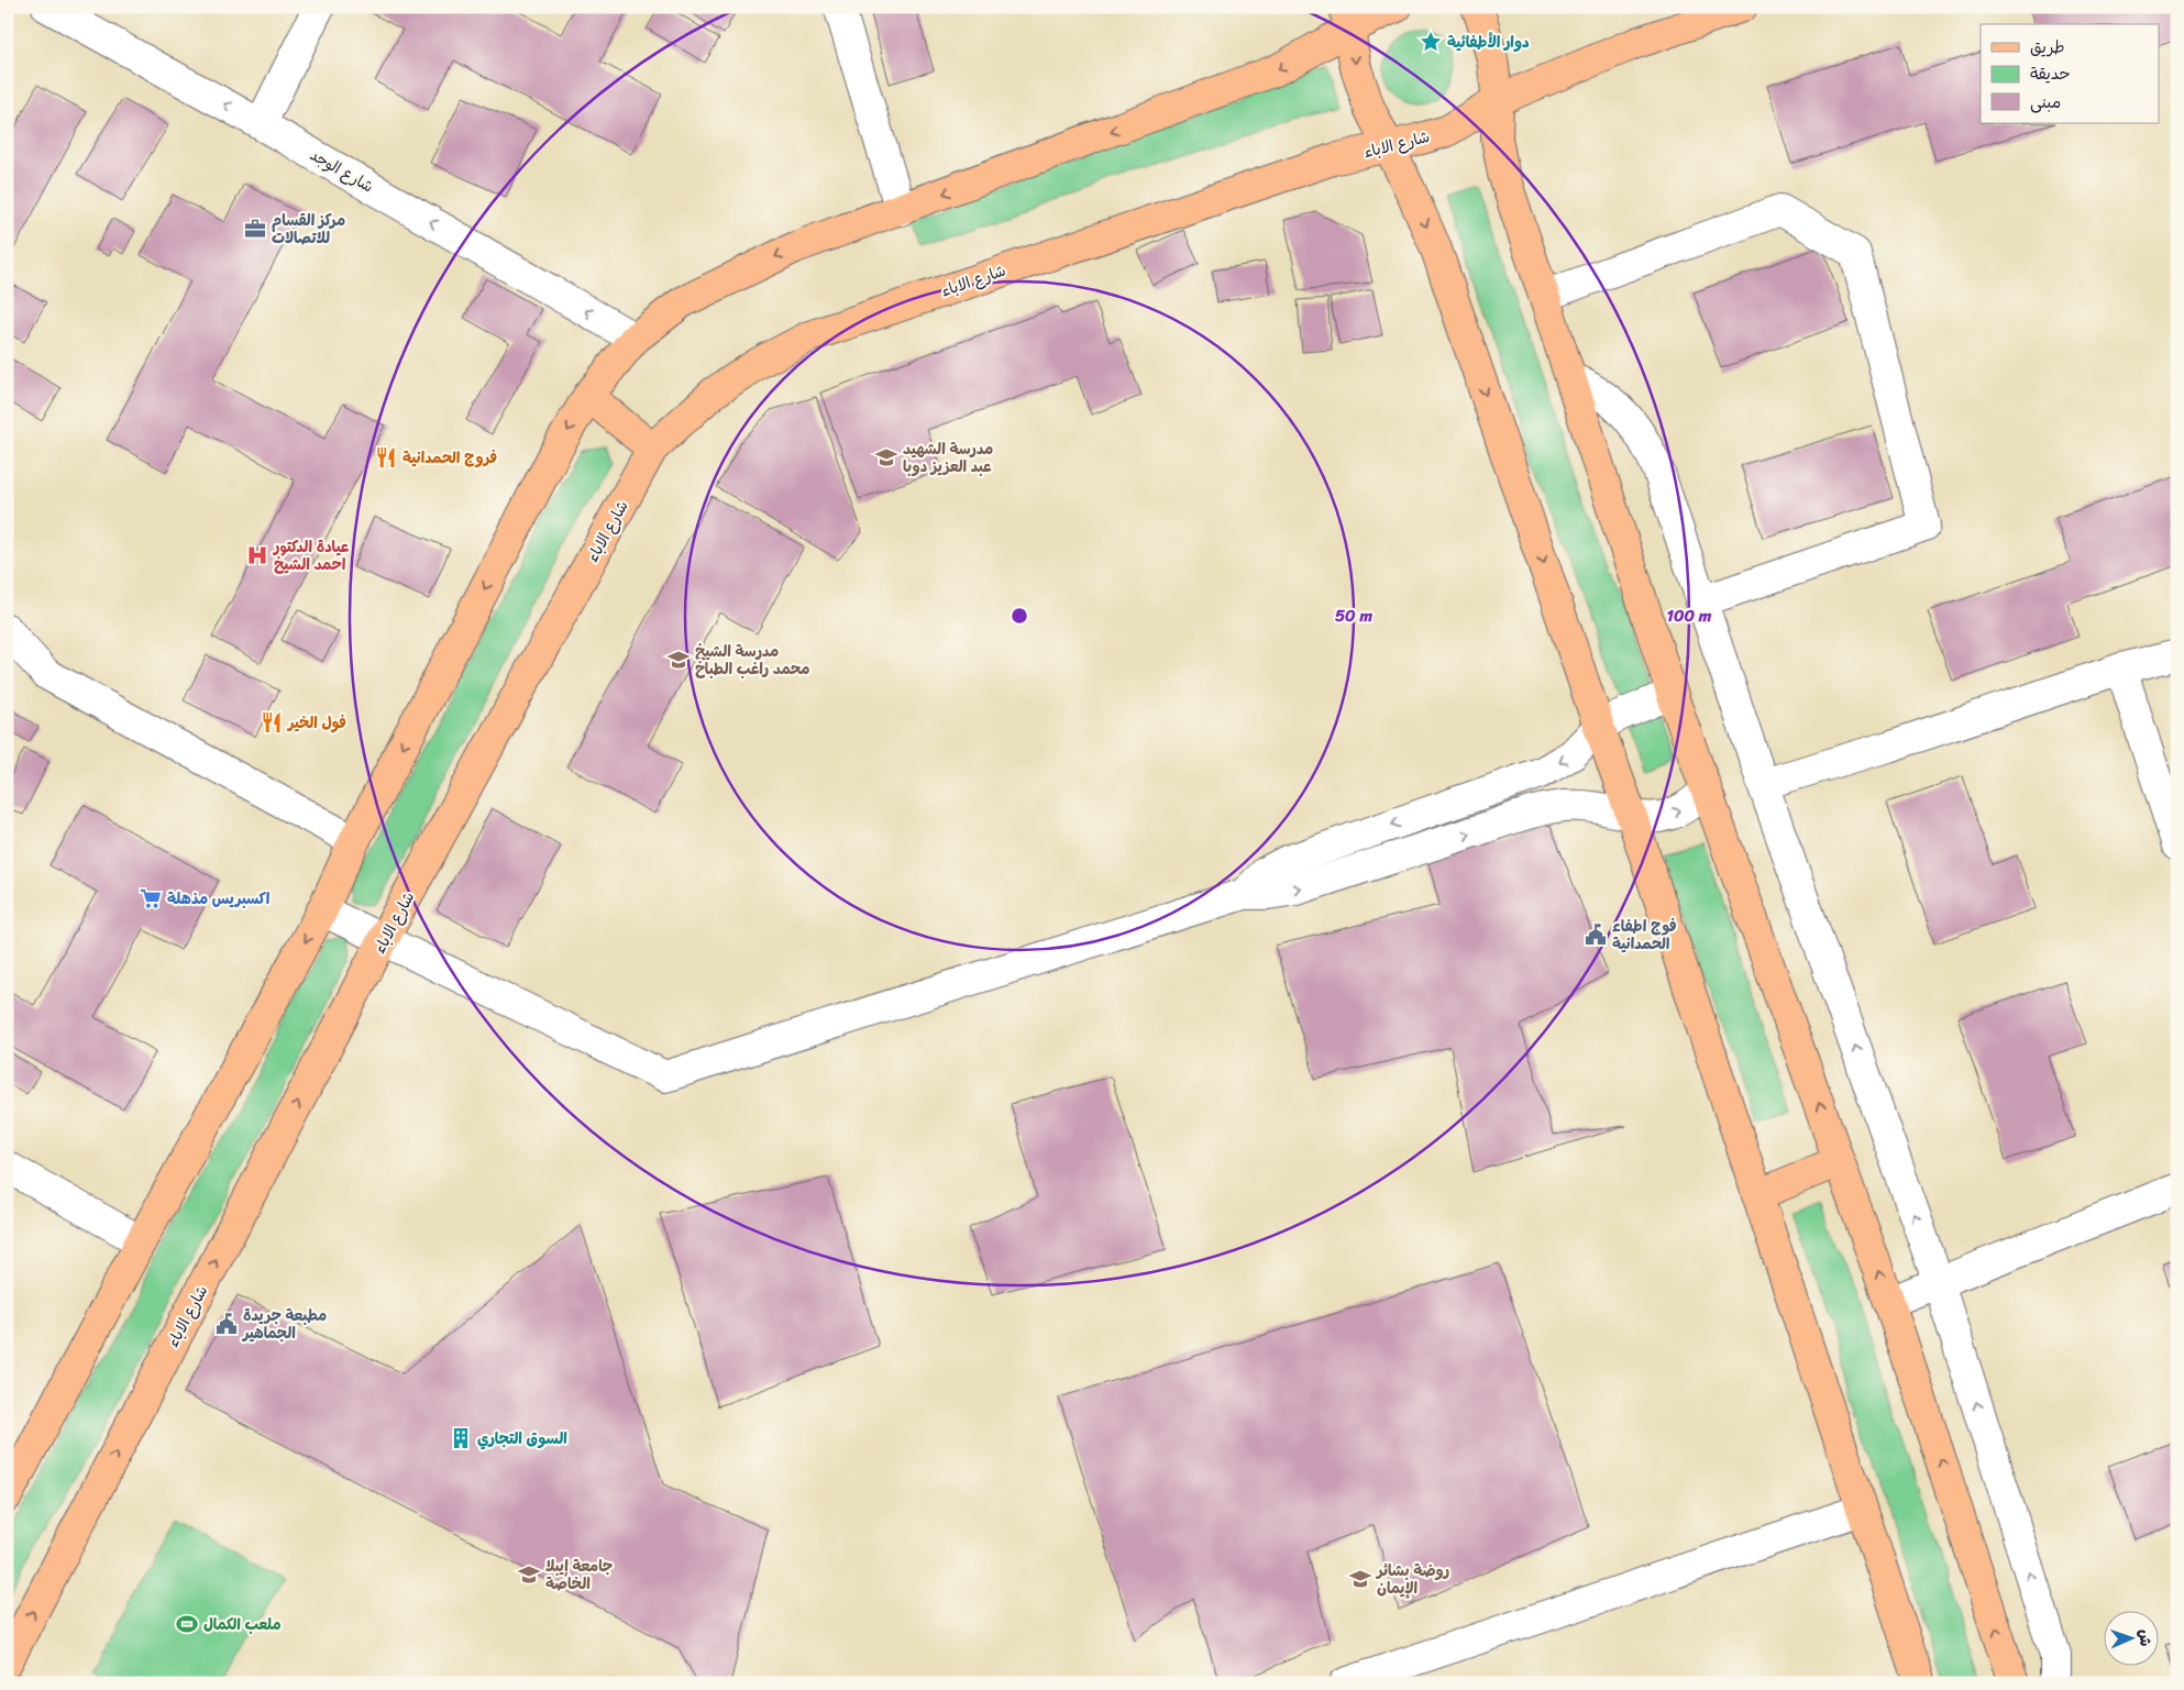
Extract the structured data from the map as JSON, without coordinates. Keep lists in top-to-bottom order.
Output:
{
  "streets": {
    "main road": ["شارع الاباء"],
    "street": ["شارع الوجد"]
  },
  "one_way": ["شارع الوجد"],
  "places": {
    "place": ["دوار الأطفائية"],
    "office": ["مركز القسام للاتصالات"],
    "restaurant": ["فروج الحمدانية", "فول الخير"],
    "school or university": [
      "مدرسة الشهيد عبد العزيز دوبا",
      "مدرسة الشيخ محمد راغب الطباخ",
      "جامعة إيبلا الخاصة",
      "روضة بشائر الإيمان"
    ],
    "hospital": ["عيادة الدكتور احمد الشيخ"],
    "supermarket": ["اكسبريس مذهلة"],
    "public building": ["فوج اطفاء الحمدانية", "مطبعة جريدة الجماهير"],
    "building": ["السوق التجاري"],
    "sports": ["ملعب الكمال"]
  },
  "legend": ["طريق", "حديقة", "مبنى"],
  "north": "right",
  "rings": ["50 m", "100 m"]
}
